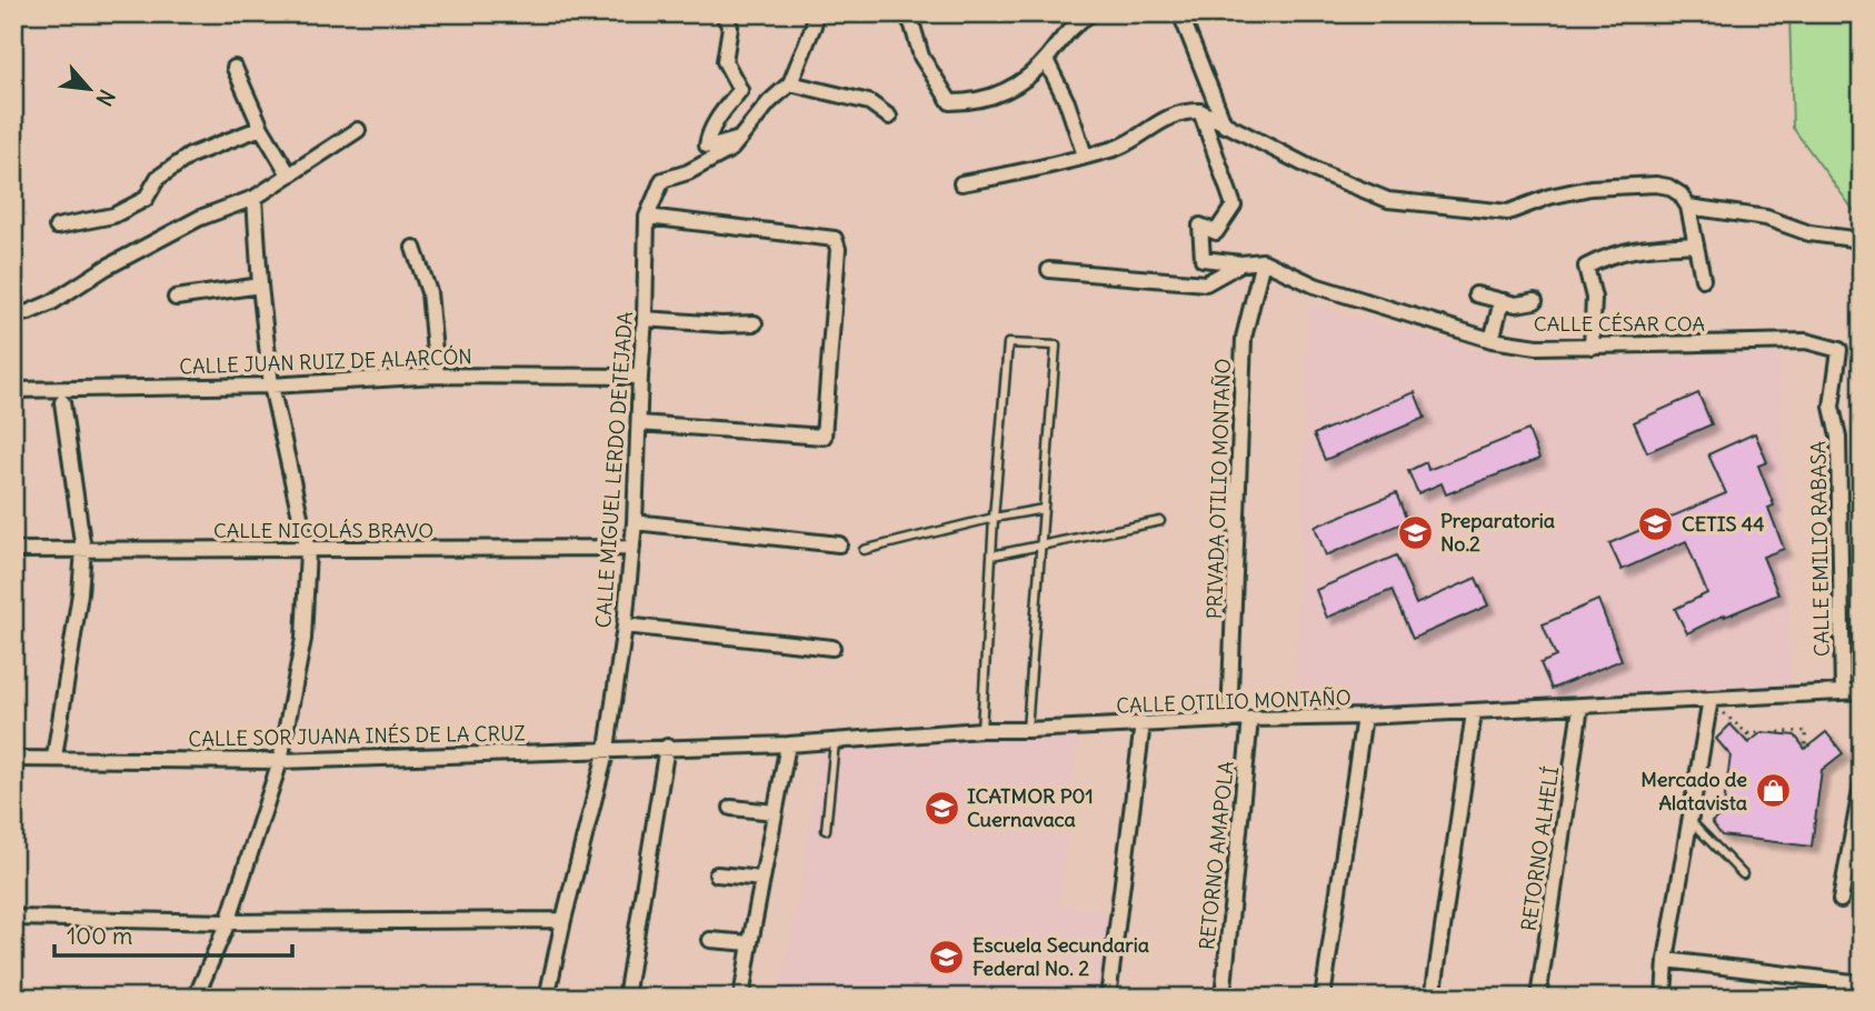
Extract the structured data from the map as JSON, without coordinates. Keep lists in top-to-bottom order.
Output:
{
  "streets": {
    "street": [
      "CALLE CÉSAR COA",
      "CALLE JUAN RUIZ DE ALARCÓN",
      "CALLE MIGUEL LERDO DE TEJADA",
      "PRIVADA OTILIO MONTAÑO",
      "CALLE NICOLÁS BRAVO",
      "CALLE EMILIO RABASA",
      "CALLE OTILIO MONTAÑO",
      "CALLE SOR JUANA INÉS DE LA CRUZ",
      "RETORNO ALHELÍ",
      "RETORNO AMAPOLA"
    ]
  },
  "crossings": [
    ["CALLE CÉSAR COA", "PRIVADA OTILIO MONTAÑO"],
    ["CALLE CÉSAR COA", "CALLE EMILIO RABASA"],
    ["CALLE JUAN RUIZ DE ALARCÓN", "CALLE MIGUEL LERDO DE TEJADA"],
    ["CALLE MIGUEL LERDO DE TEJADA", "CALLE NICOLÁS BRAVO"],
    ["CALLE MIGUEL LERDO DE TEJADA", "CALLE OTILIO MONTAÑO"],
    ["CALLE MIGUEL LERDO DE TEJADA", "CALLE SOR JUANA INÉS DE LA CRUZ"],
    ["PRIVADA OTILIO MONTAÑO", "CALLE OTILIO MONTAÑO"],
    ["CALLE EMILIO RABASA", "CALLE OTILIO MONTAÑO"],
    ["CALLE OTILIO MONTAÑO", "CALLE SOR JUANA INÉS DE LA CRUZ"],
    ["CALLE OTILIO MONTAÑO", "RETORNO ALHELÍ"],
    ["CALLE OTILIO MONTAÑO", "RETORNO AMAPOLA"]
  ],
  "places": {
    "school or university": [
      "CETIS 44",
      "Preparatoria No.2",
      "ICATMOR P01 Cuernavaca",
      "Escuela Secundaria Federal No. 2"
    ],
    "shop": ["Mercado de Alatavista"]
  },
  "scale_bar": "100 m",
  "north": "bottom right"
}
